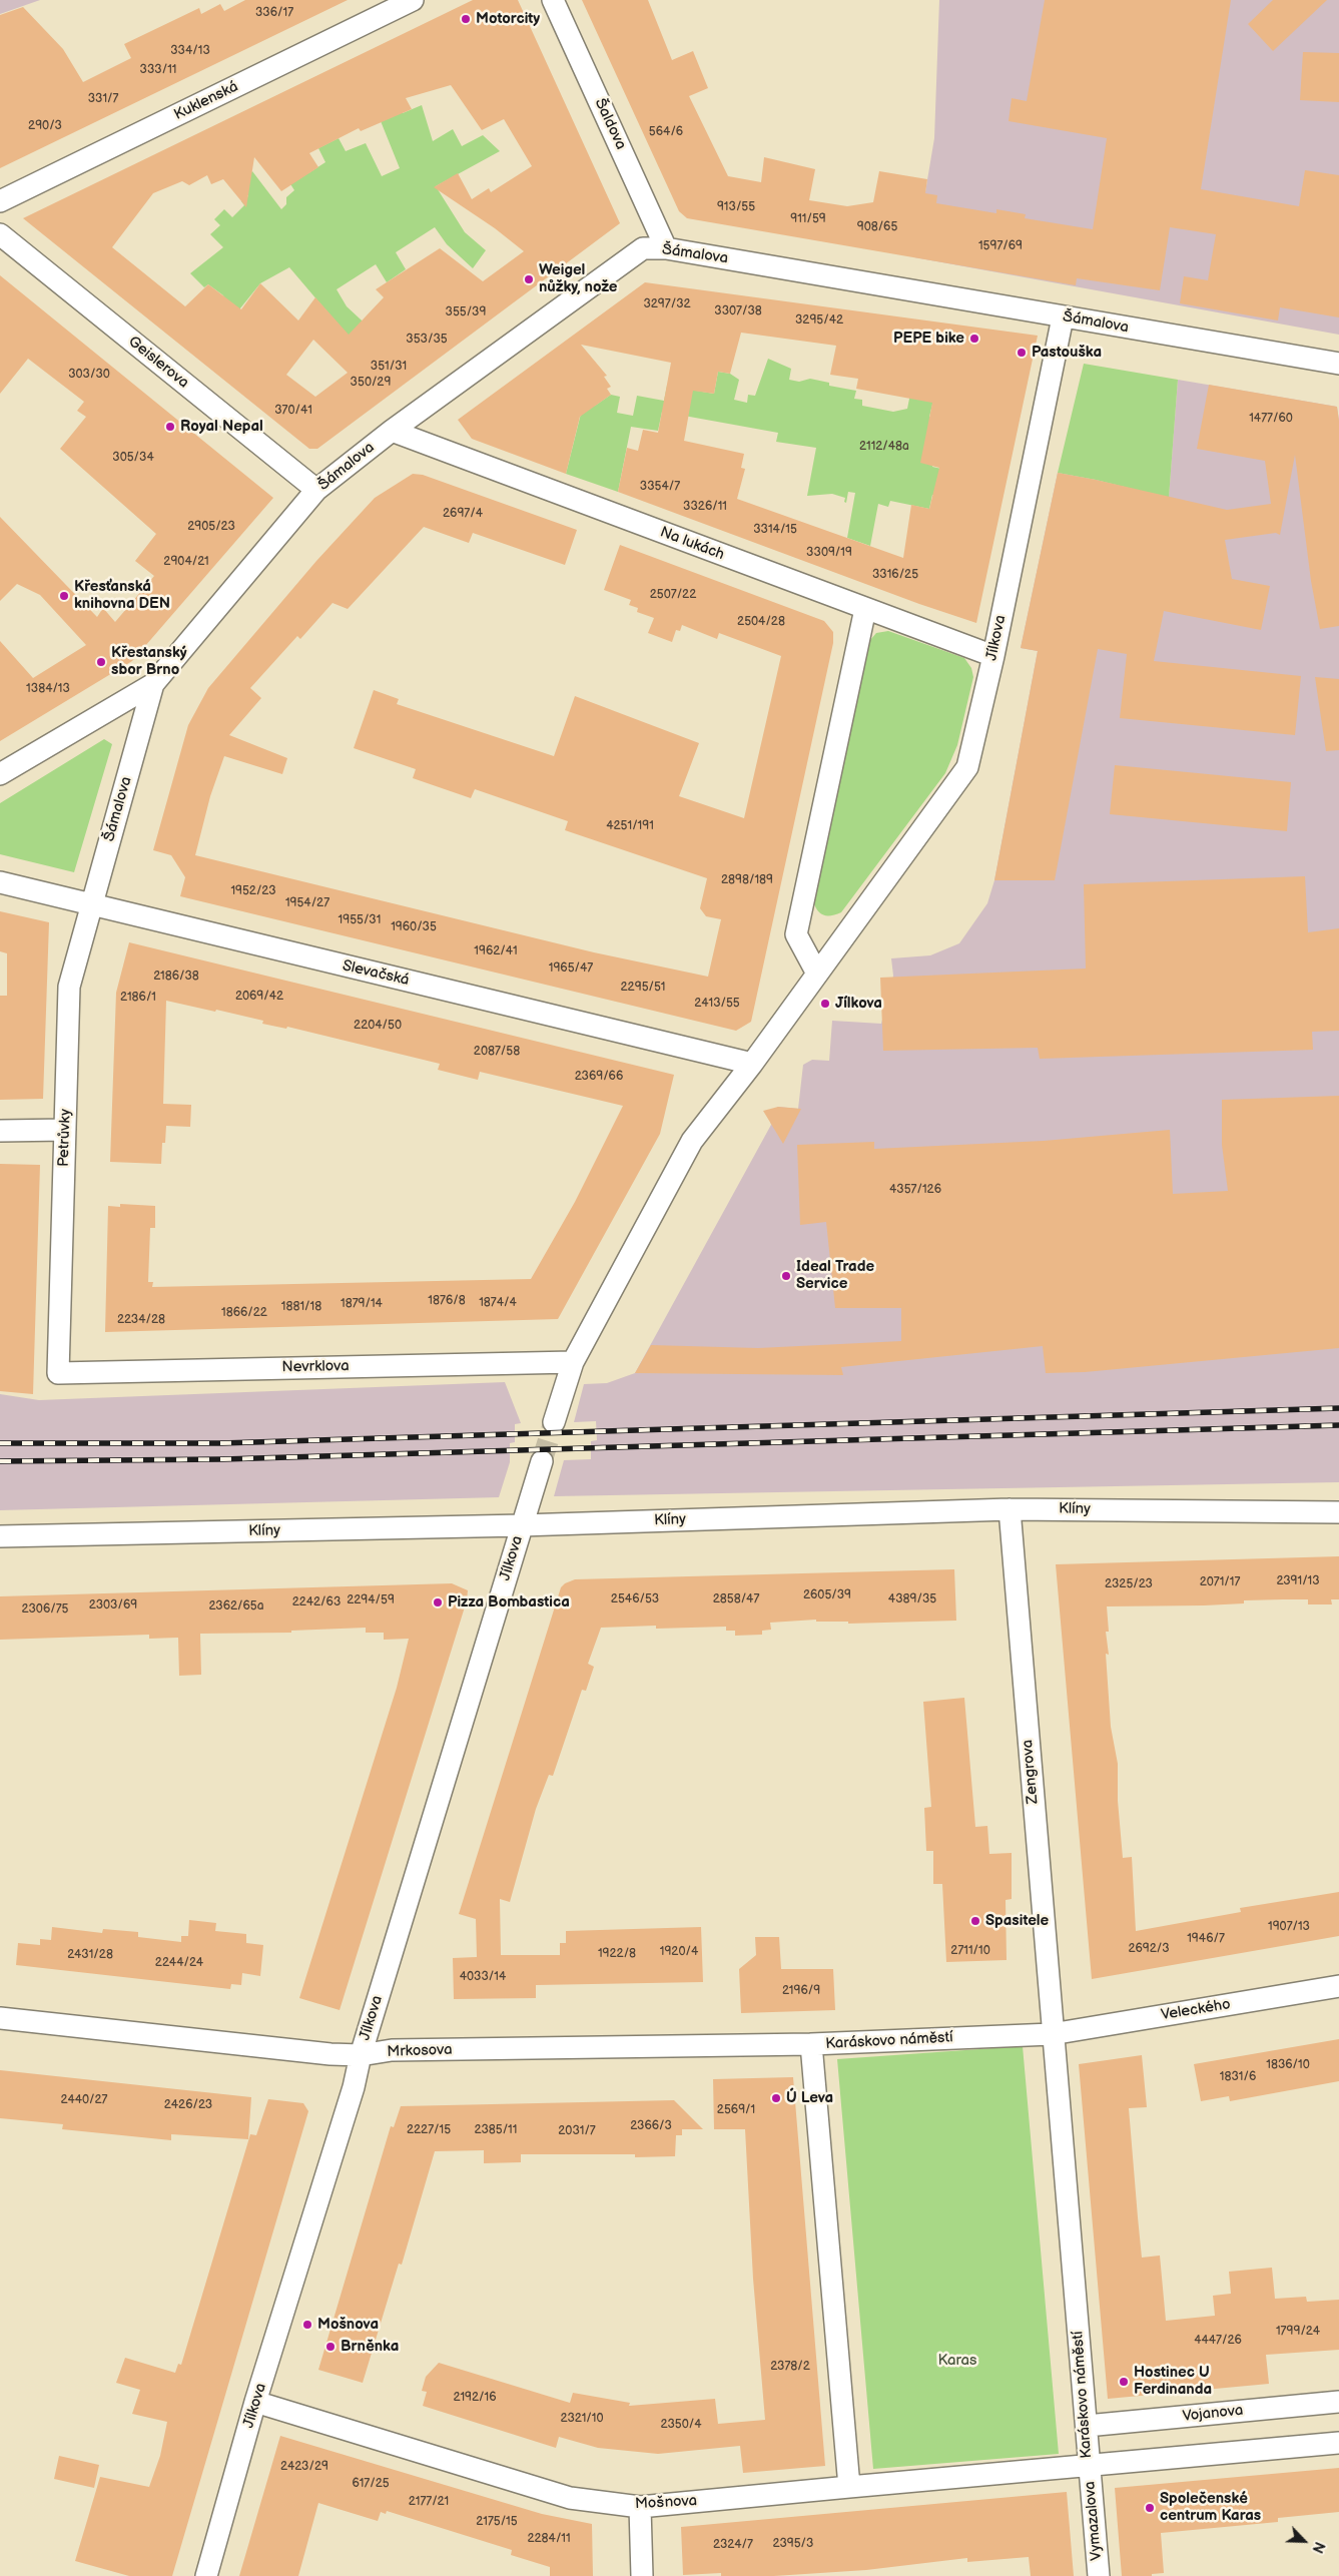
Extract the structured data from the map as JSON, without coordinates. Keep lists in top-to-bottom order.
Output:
{
  "streets": {
    "street": [
      "Kuklenská",
      "Šaldova",
      "Šámalova",
      "Geislerova",
      "Na lukách",
      "Jílkova",
      "Slevačská",
      "Petrůvky",
      "Nevrklova",
      "Klíny",
      "Zengrova",
      "Veleckého",
      "Karáskovo náměstí",
      "Mrkosova",
      "Vojanova",
      "Mošnova",
      "Vymazalova"
    ]
  },
  "crossings": [
    ["Šaldova", "Šámalova"],
    ["Šámalova", "Geislerova"],
    ["Šámalova", "Na lukách"],
    ["Šámalova", "Jílkova"],
    ["Šámalova", "Slevačská"],
    ["Šámalova", "Petrůvky"],
    ["Na lukách", "Jílkova"],
    ["Jílkova", "Slevačská"],
    ["Jílkova", "Nevrklova"],
    ["Jílkova", "Klíny"],
    ["Jílkova", "Mrkosova"],
    ["Jílkova", "Mošnova"],
    ["Slevačská", "Petrůvky"],
    ["Petrůvky", "Nevrklova"],
    ["Klíny", "Zengrova"],
    ["Zengrova", "Veleckého"],
    ["Zengrova", "Karáskovo náměstí"],
    ["Veleckého", "Karáskovo náměstí"],
    ["Karáskovo náměstí", "Mrkosova"],
    ["Karáskovo náměstí", "Vojanova"],
    ["Karáskovo náměstí", "Mošnova"],
    ["Karáskovo náměstí", "Vymazalova"]
  ],
  "parks": ["Karas"],
  "places": [
    "Motorcity",
    "Weigel nůžky, nože",
    "PEPE bike",
    "Pastouška",
    "Royal Nepal",
    "Křesťanská knihovna DEN",
    "Křestanský sbor Brno",
    "Jílkova",
    "Ideal Trade Service",
    "Pizza Bombastica",
    "Spasitele",
    "Ú Leva",
    "Mošnova",
    "Brněnka",
    "Hostinec U Ferdinanda",
    "Společenské centrum Karas"
  ],
  "house_numbers": [
    "336/17",
    "334/13",
    "333/11",
    "331/7",
    "290/3",
    "564/6",
    "913/55",
    "911/59",
    "908/65",
    "1597/69",
    "3297/32",
    "3307/38",
    "355/39",
    "3295/42",
    "353/35",
    "351/31",
    "303/30",
    "350/29",
    "370/41",
    "1477/60",
    "2112/48a",
    "305/34",
    "3354/7",
    "3326/11",
    "2697/4",
    "2905/23",
    "3314/15",
    "3309/19",
    "2904/21",
    "3316/25",
    "2507/22",
    "2504/28",
    "1384/13",
    "4251/191",
    "2898/189",
    "1952/23",
    "1954/27",
    "1955/31",
    "1960/35",
    "1962/41",
    "1965/47",
    "2186/38",
    "2295/51",
    "2069/42",
    "2186/1",
    "2413/55",
    "2204/50",
    "2087/58",
    "2369/66",
    "4357/126",
    "1876/8",
    "1874/4",
    "1879/14",
    "1881/18",
    "1866/22",
    "2234/28",
    "2391/13",
    "2071/17",
    "2325/23",
    "2605/39",
    "2546/53",
    "2858/47",
    "4389/35",
    "2294/59",
    "2242/63",
    "2303/69",
    "2362/65a",
    "2306/75",
    "1907/13",
    "1946/7",
    "2692/3",
    "2711/10",
    "1920/4",
    "1922/8",
    "2431/28",
    "2244/24",
    "4033/14",
    "2196/9",
    "1836/10",
    "1831/6",
    "2440/27",
    "2426/23",
    "2569/1",
    "2366/3",
    "2227/15",
    "2385/11",
    "2031/7",
    "1799/24",
    "4447/26",
    "2378/2",
    "2192/16",
    "2321/10",
    "2350/4",
    "2423/29",
    "617/25",
    "2177/21",
    "2175/15",
    "2284/11",
    "2395/3",
    "2324/7"
  ],
  "north": "bottom right"
}
